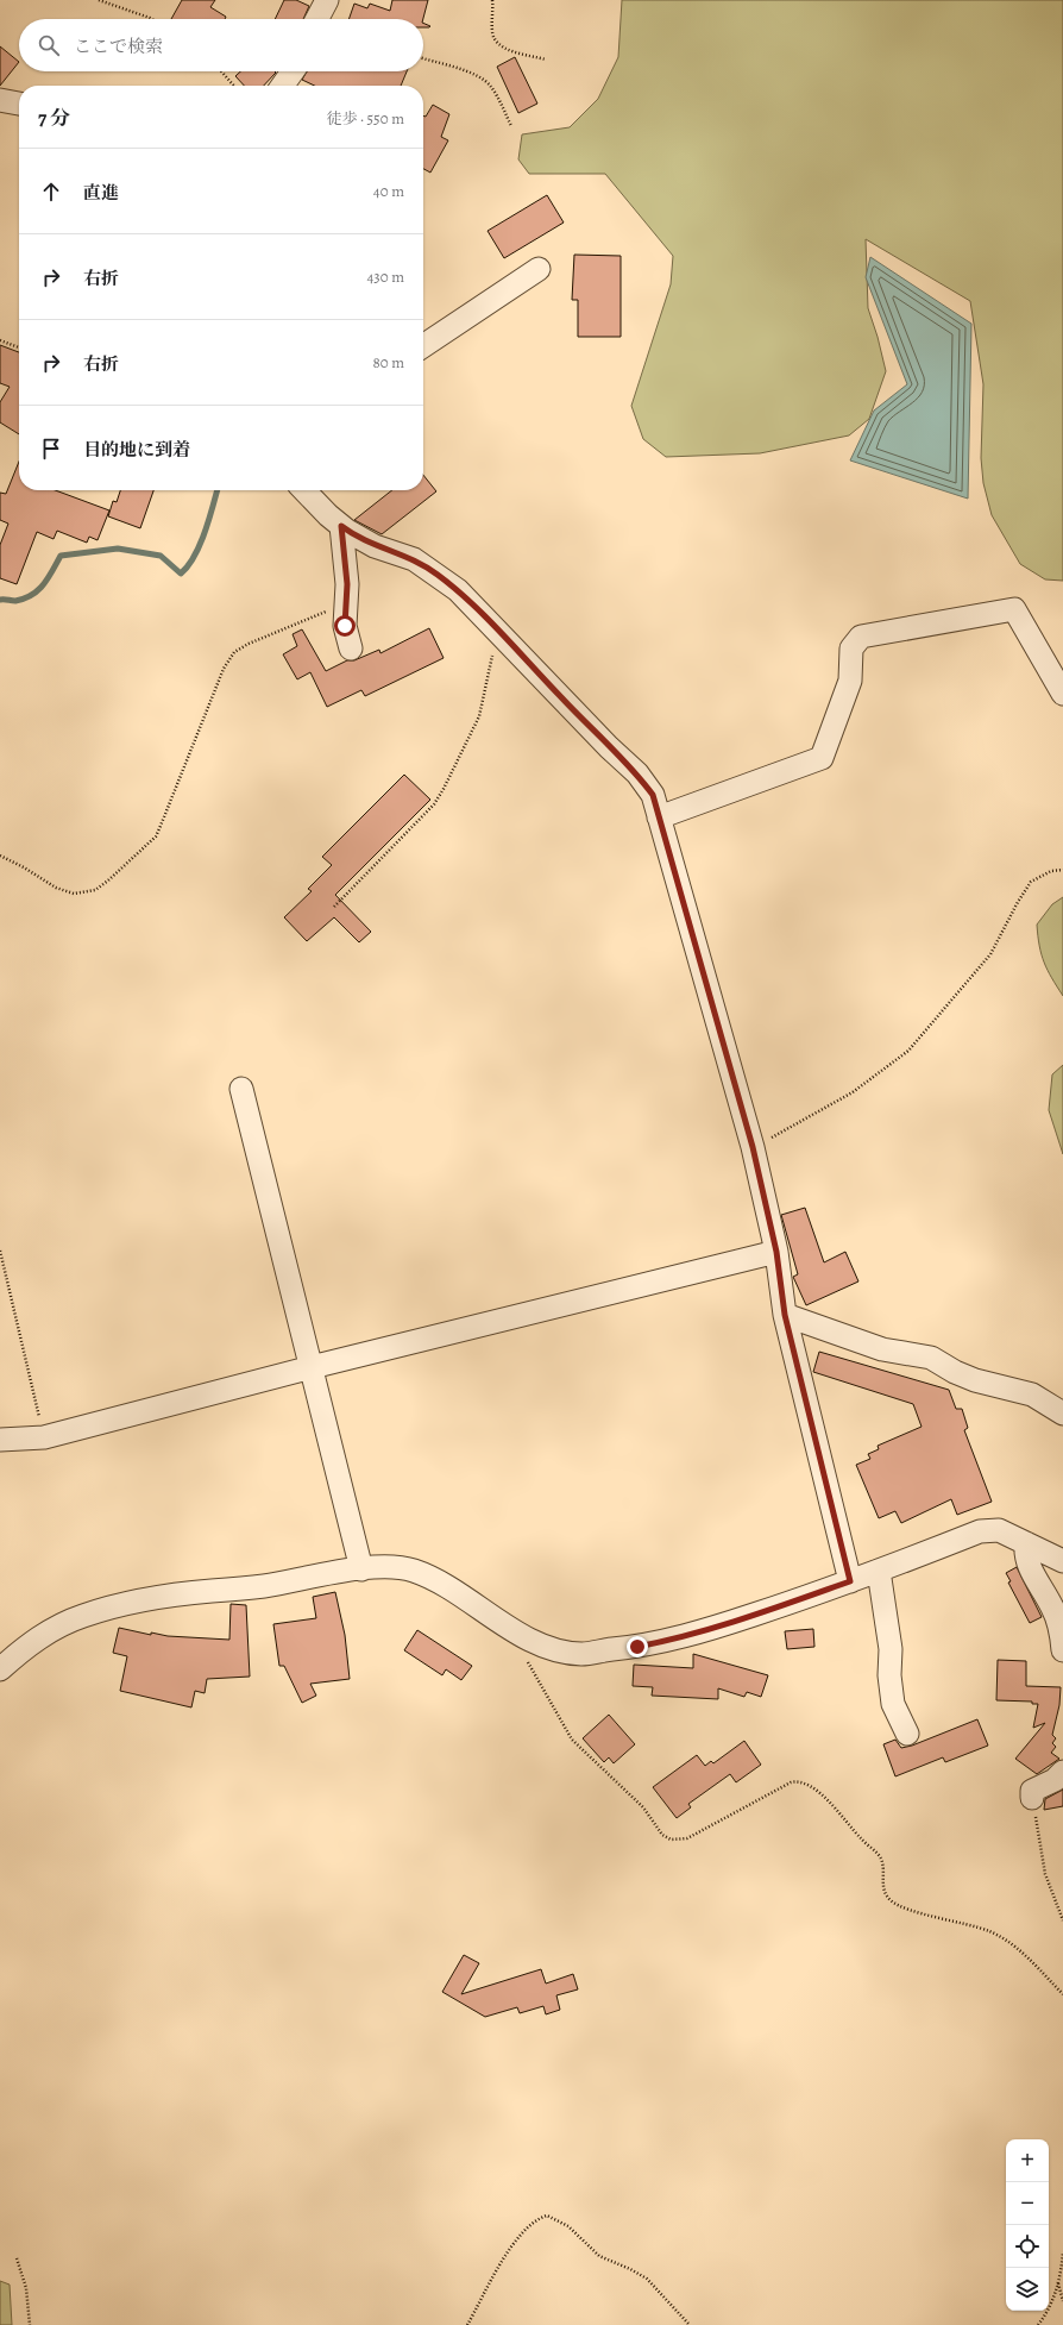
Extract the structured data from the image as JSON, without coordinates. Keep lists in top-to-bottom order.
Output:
{
  "page": {
    "search": "ここで検索",
    "heading": ["7 分", "徒歩 · 550 m"],
    "list": [
      ["直進", "40 m"],
      ["右折", "430 m"],
      ["右折", "80 m"],
      "目的地に到着"
    ],
    "map_buttons": ["+", "−"]
  }
}
